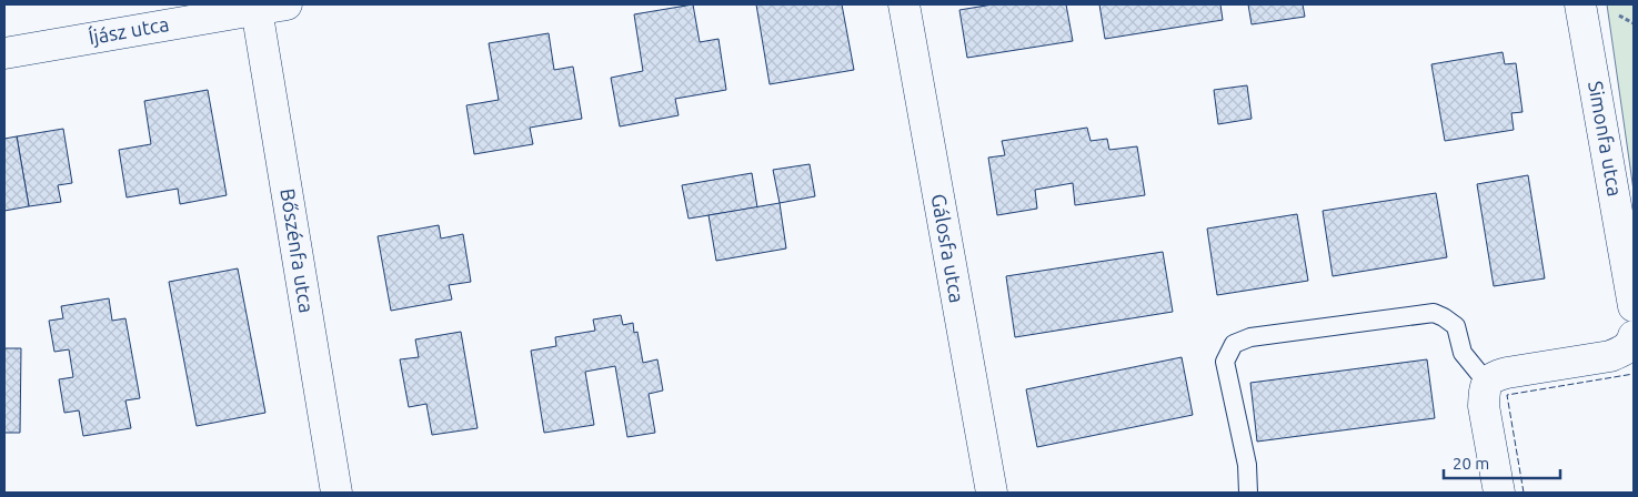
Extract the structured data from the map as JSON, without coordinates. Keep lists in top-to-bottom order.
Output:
{
  "streets": {
    "street": [
      "Íjász utca",
      "Simonfa utca",
      "Gálosfa utca",
      "Bőszénfa utca"
    ]
  },
  "crossings": [
    ["Íjász utca", "Bőszénfa utca"]
  ],
  "scale_bar": "20 m"
}
